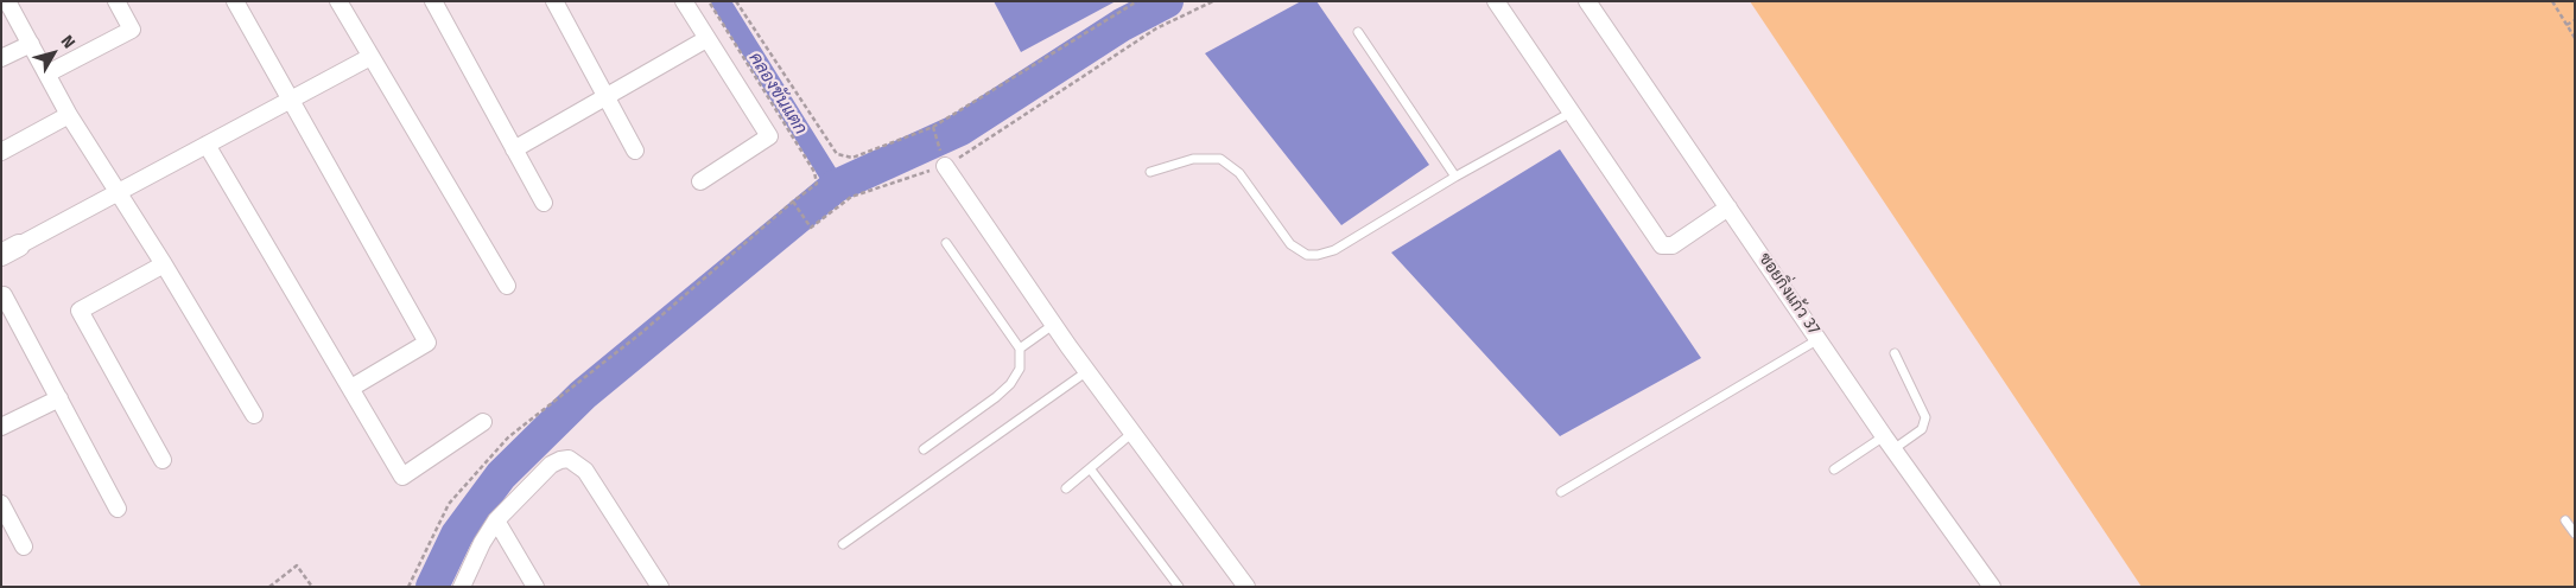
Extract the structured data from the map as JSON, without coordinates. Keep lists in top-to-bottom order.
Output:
{
  "streets": {
    "street": ["ซอยกิ่งแก้ว 37"]
  },
  "water": ["คลองขันแตก"],
  "north": "top right"
}
